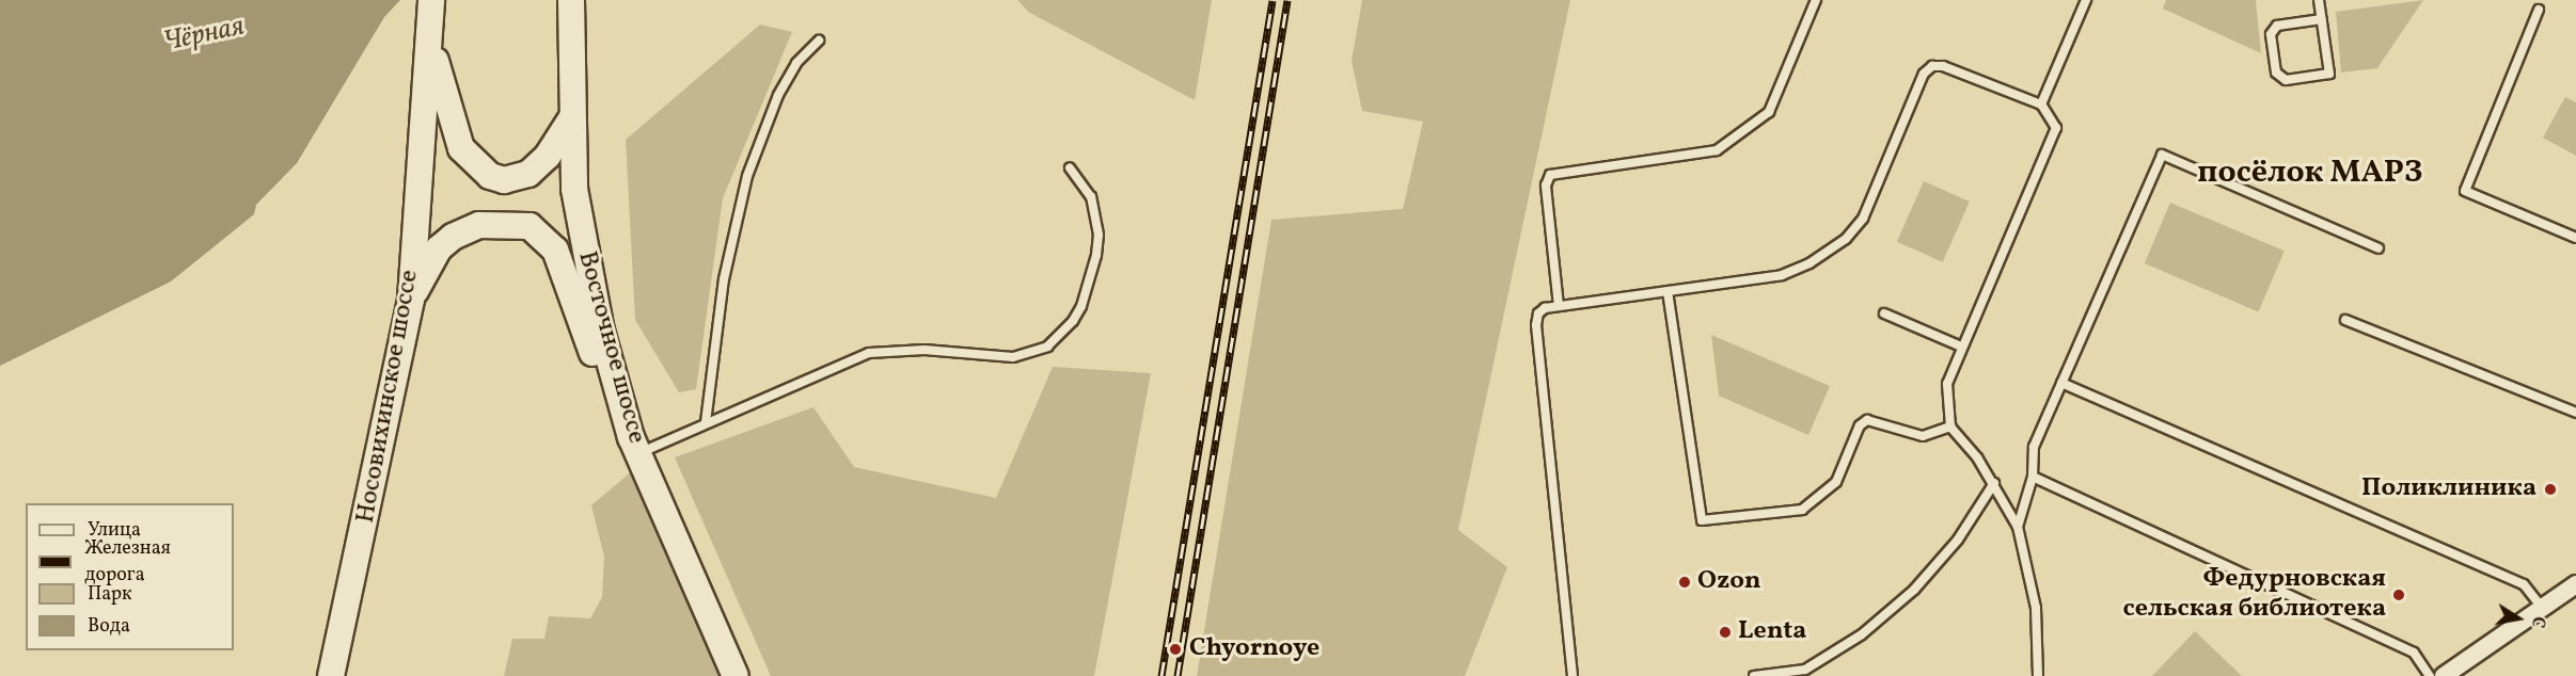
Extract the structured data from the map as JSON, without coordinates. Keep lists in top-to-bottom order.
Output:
{
  "streets": {
    "main road": ["Восточное шоссе", "Носовихинское шоссе"]
  },
  "districts": ["посёлок МАРЗ"],
  "water": ["Чёрная"],
  "places": [
    "Поликлиника",
    "Ozon",
    "Федурновская сельская библиотека",
    "Lenta",
    "Chyornoye"
  ],
  "legend": [
    "Улица",
    "Железная дорога",
    "Парк",
    "Вода"
  ],
  "north": "right"
}
